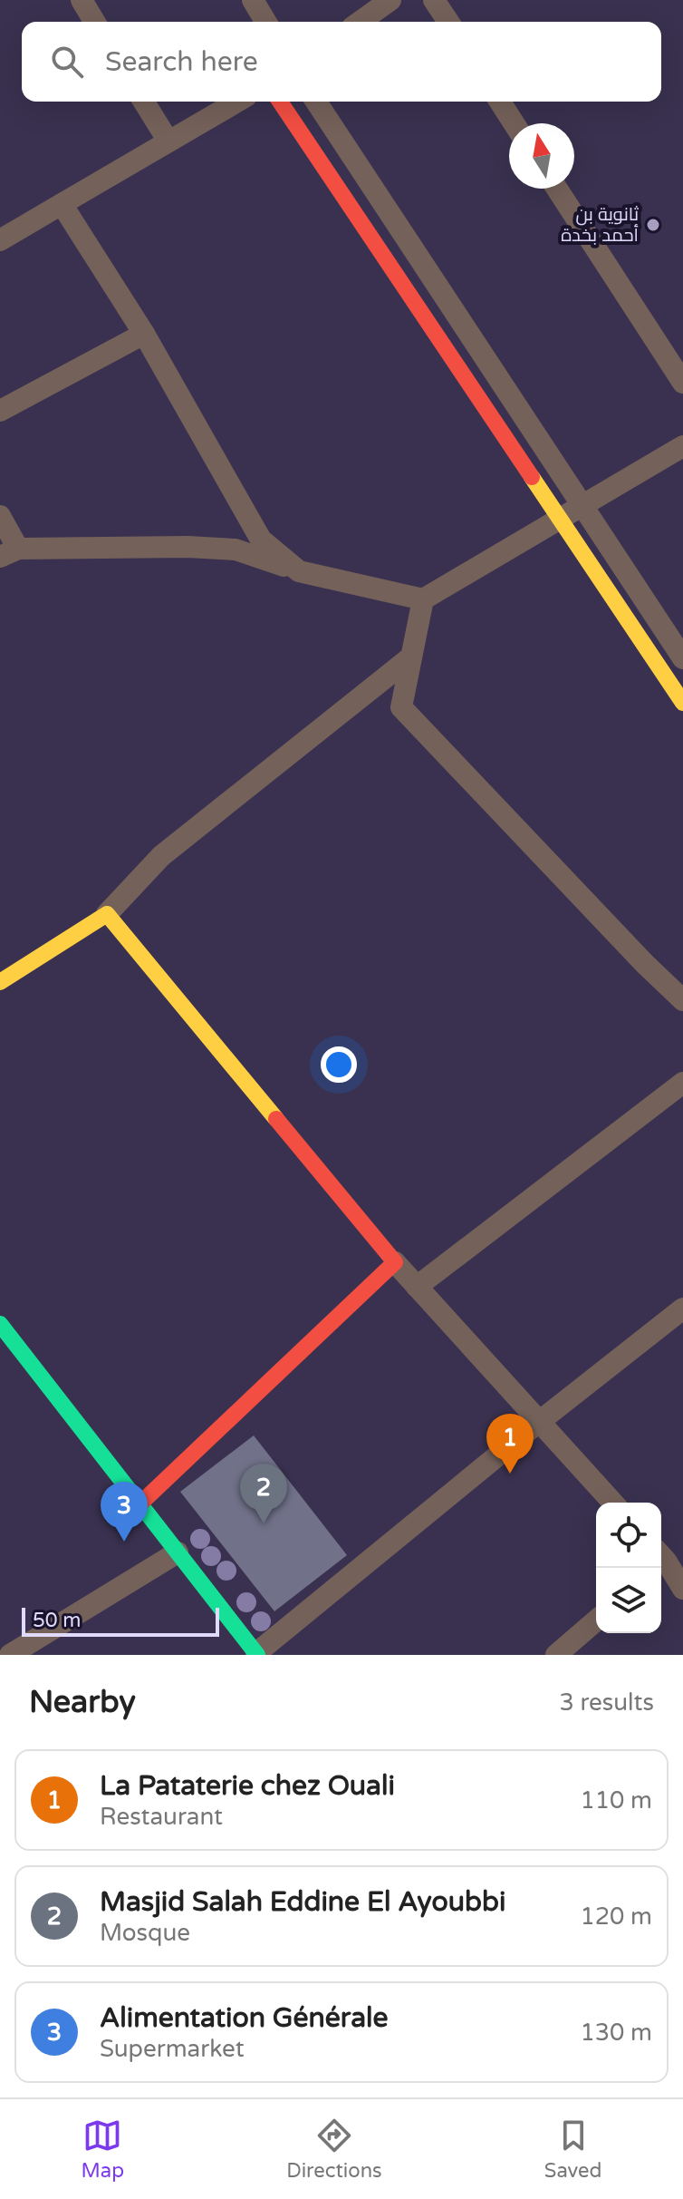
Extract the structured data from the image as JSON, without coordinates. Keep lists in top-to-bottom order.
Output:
{
  "places": ["ثانوية بن أحمد بخدة"],
  "scale_bar": "50 m",
  "north": "top",
  "page": {
    "search": "Search here",
    "pins": ["1", "2", "3"],
    "scale": "50 m",
    "heading": ["Nearby", "3 results"],
    "list": [
      {
        "mark": "1",
        "name": "La Pataterie chez Ouali",
        "note": "Restaurant",
        "value": "110 m"
      },
      {
        "mark": "2",
        "name": "Masjid Salah Eddine El Ayoubbi",
        "note": "Mosque",
        "value": "120 m"
      },
      {
        "mark": "3",
        "name": "Alimentation Générale",
        "note": "Supermarket",
        "value": "130 m"
      }
    ],
    "nav": ["Map", "Directions", "Saved"]
  }
}
